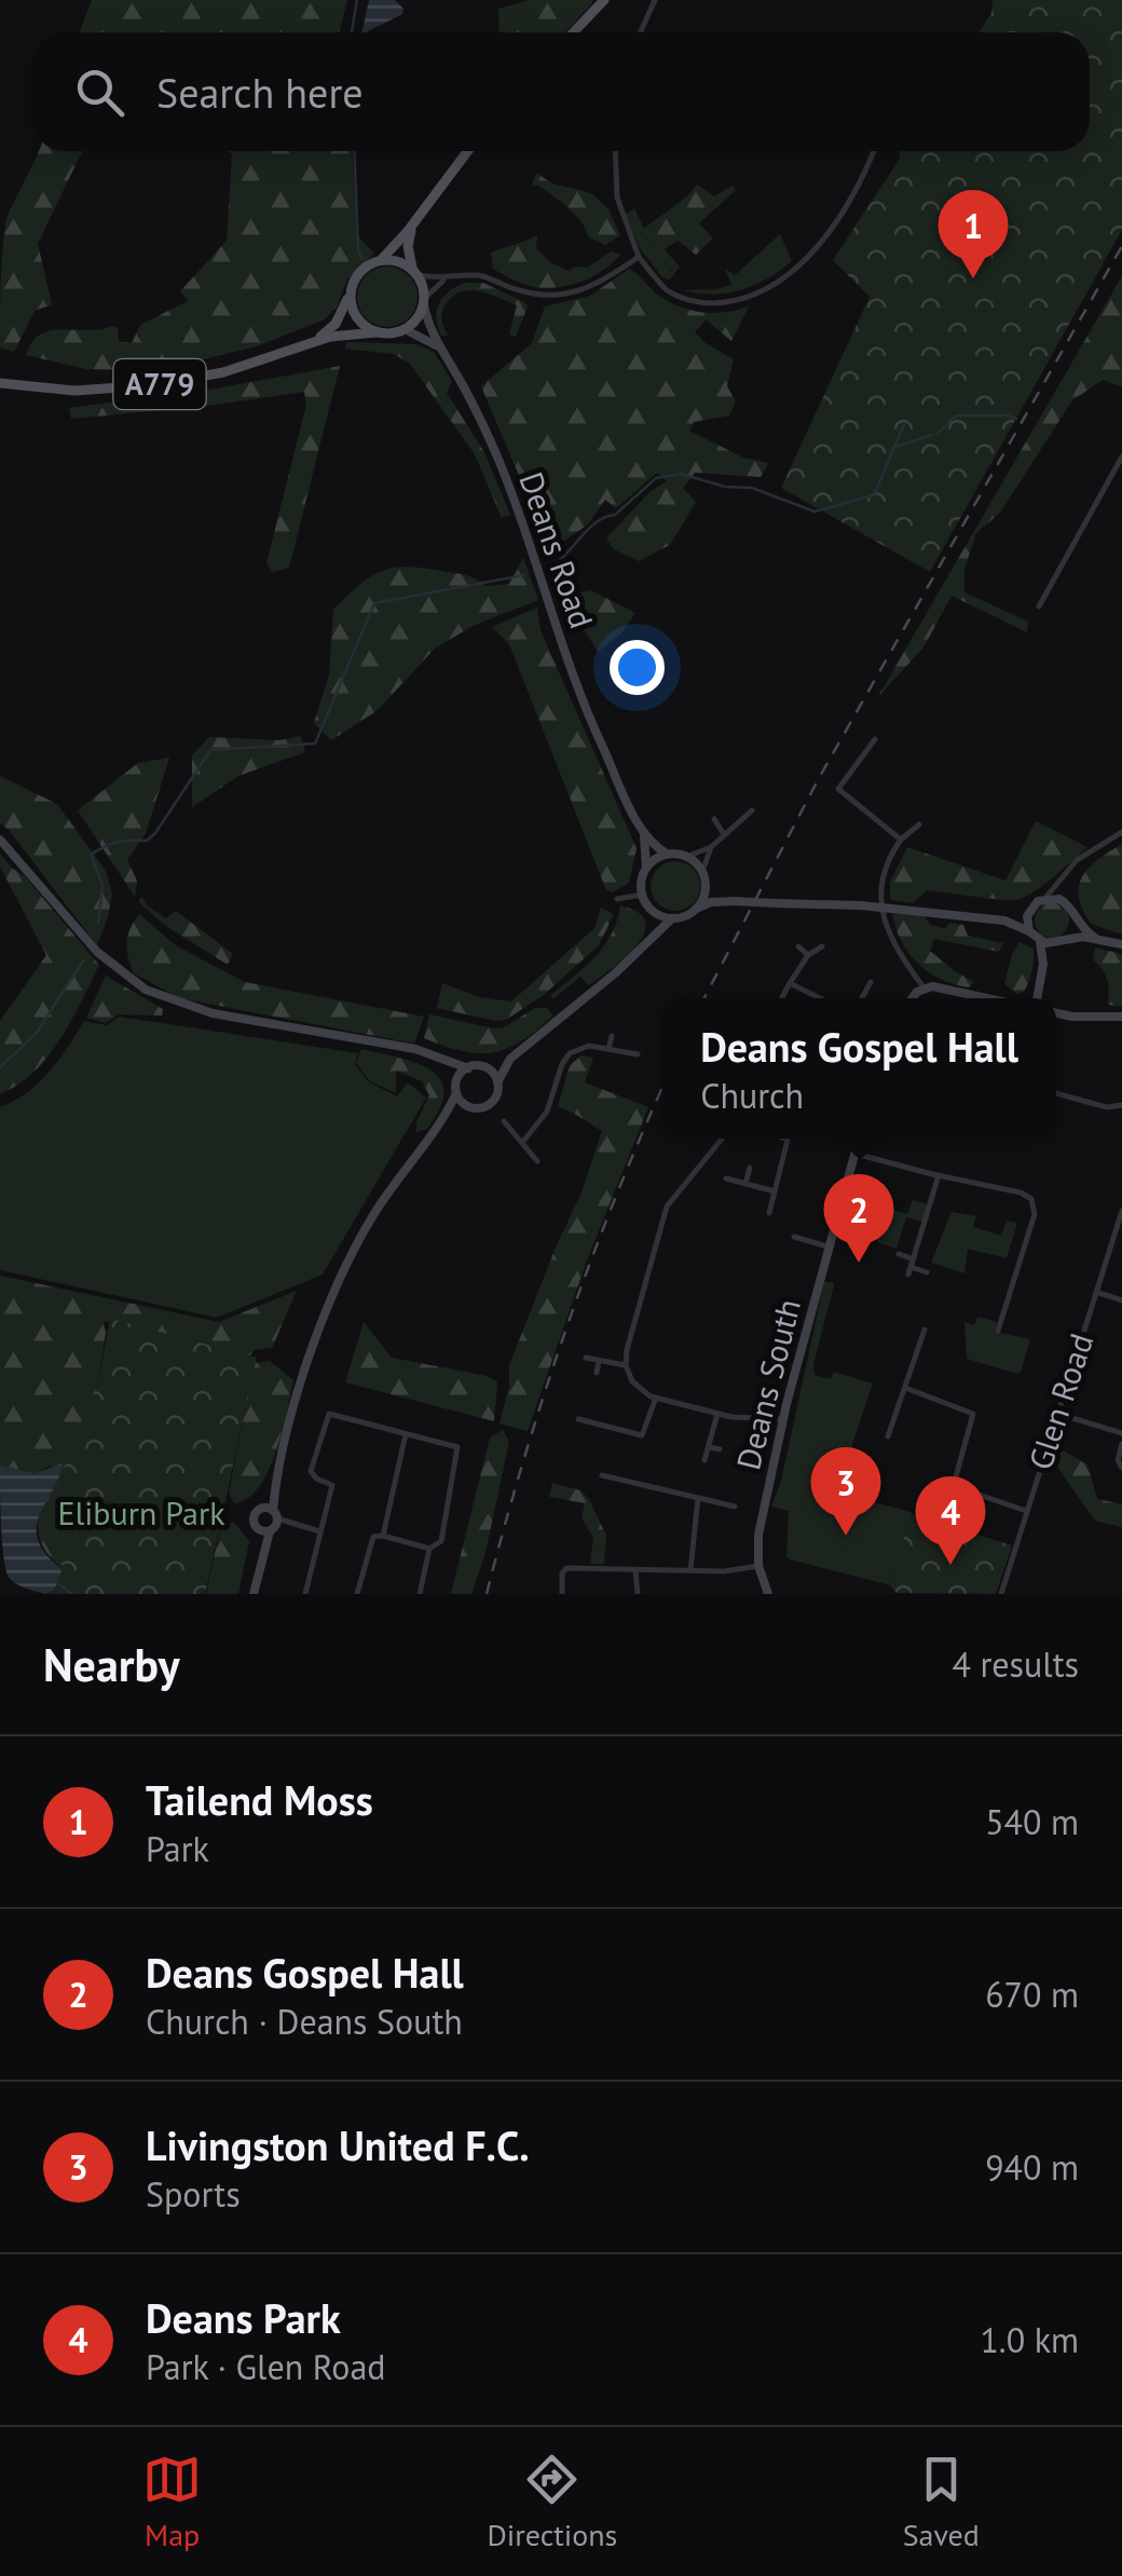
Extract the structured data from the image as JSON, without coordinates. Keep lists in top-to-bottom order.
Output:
{
  "streets": {
    "main road": ["A779"],
    "street": ["Deans Road", "Deans South", "Glen Road"]
  },
  "crossings": [
    ["A779", "Deans Road"]
  ],
  "parks": ["Eliburn Park"],
  "page": {
    "search": "Search here",
    "pins": [
      "1",
      "2",
      "3",
      "4"
    ],
    "popup": ["Deans Gospel Hall", "Church"],
    "heading": ["Nearby", "4 results"],
    "list": [
      {
        "mark": "1",
        "name": "Tailend Moss",
        "note": "Park",
        "value": "540 m"
      },
      {
        "mark": "2",
        "name": "Deans Gospel Hall",
        "note": "Church · Deans South",
        "value": "670 m"
      },
      {
        "mark": "3",
        "name": "Livingston United F.C.",
        "note": "Sports",
        "value": "940 m"
      },
      {
        "mark": "4",
        "name": "Deans Park",
        "note": "Park · Glen Road",
        "value": "1.0 km"
      }
    ],
    "nav": ["Map", "Directions", "Saved"]
  }
}
